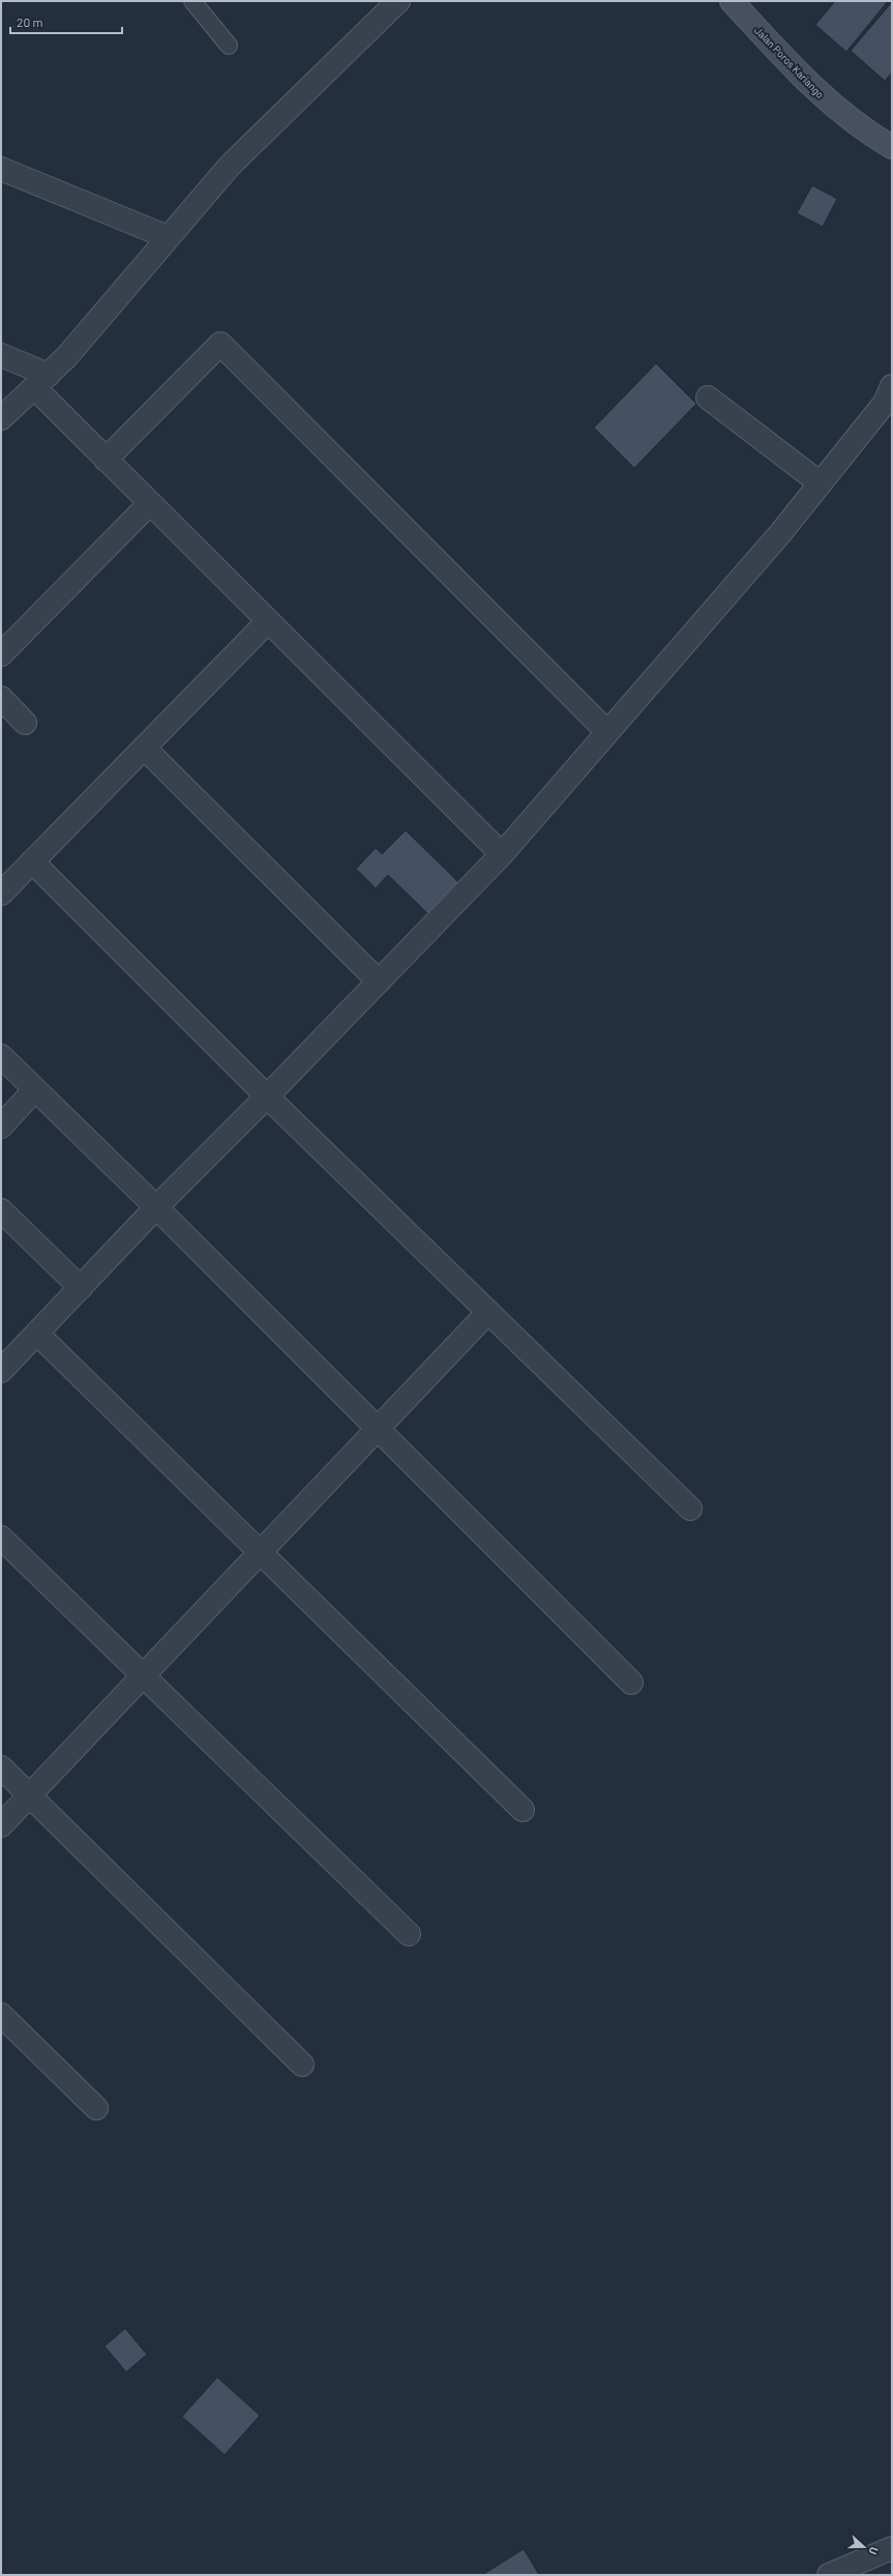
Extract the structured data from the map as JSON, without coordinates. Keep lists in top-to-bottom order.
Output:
{
  "streets": {
    "main road": ["Jalan Poros Kariango"]
  },
  "scale_bar": "20 m",
  "north": "right"
}
